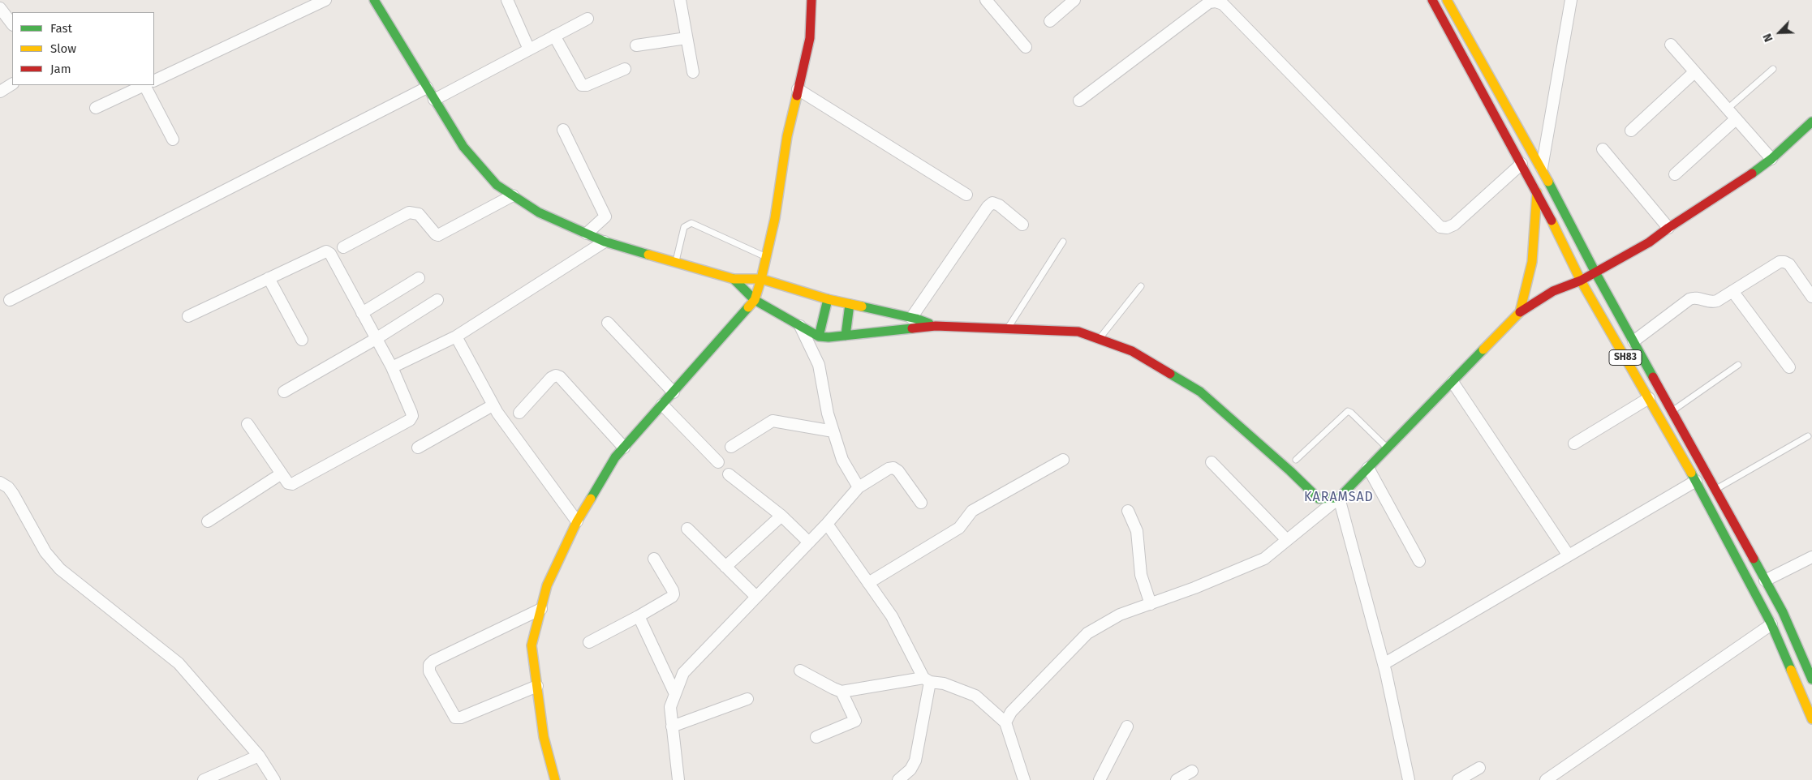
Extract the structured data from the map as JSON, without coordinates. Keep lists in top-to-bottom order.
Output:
{
  "streets": {
    "street": ["SH83"]
  },
  "districts": ["KARAMSAD"],
  "legend": ["Fast", "Slow", "Jam"],
  "north": "bottom left"
}
